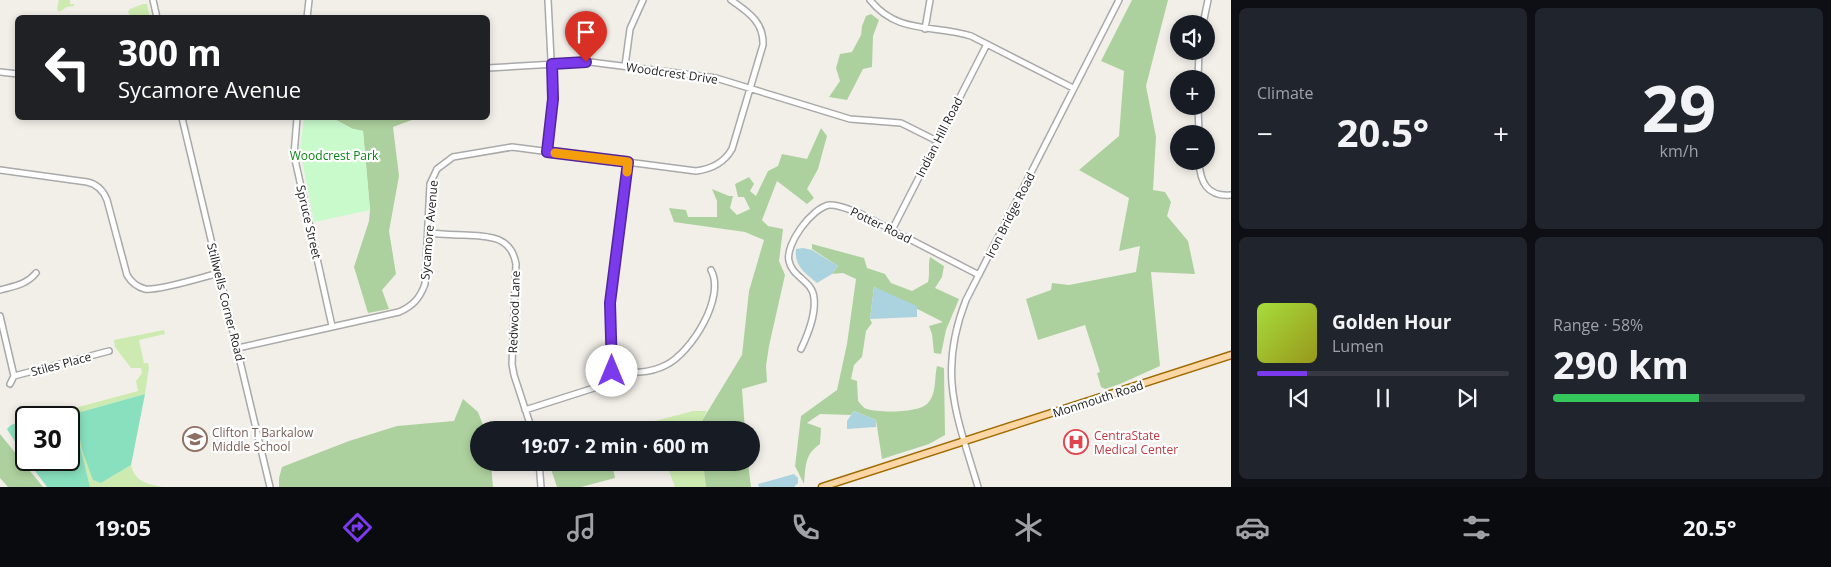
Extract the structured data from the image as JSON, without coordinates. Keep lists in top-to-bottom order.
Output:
{
  "streets": {
    "main road": ["Monmouth Road"],
    "street": [
      "Woodcrest Drive",
      "Indian Hill Road",
      "Iron Bridge Road",
      "Spruce Street",
      "Potter Road",
      "Sycamore Avenue",
      "Stillwells Corner Road",
      "Redwood Lane",
      "Stiles Place"
    ]
  },
  "crossings": [
    ["Woodcrest Drive", "Indian Hill Road"],
    ["Woodcrest Drive", "Sycamore Avenue"],
    ["Indian Hill Road", "Potter Road"],
    ["Iron Bridge Road", "Potter Road"],
    ["Iron Bridge Road", "Monmouth Road"],
    ["Spruce Street", "Sycamore Avenue"],
    ["Sycamore Avenue", "Stillwells Corner Road"],
    ["Sycamore Avenue", "Redwood Lane"]
  ],
  "parks": ["Woodcrest Park"],
  "places": {
    "school or university": ["Clifton T Barkalow Middle School"],
    "hospital": ["CentraState Medical Center"]
  },
  "page": {
    "tile": [
      "Climate",
      ["29", "km/h"],
      ["Range · 58%", "290 km"]
    ],
    "map_buttons": ["+", "−"],
    "turn": ["300 m", "Sycamore Avenue"],
    "heat": ["−", "20.5°", "+"],
    "song": ["Golden Hour", "Lumen"],
    "limit": "30",
    "trip": "19:07 · 2 min · 600 m",
    "tabs": ["19:05", "20.5°"]
  }
}
